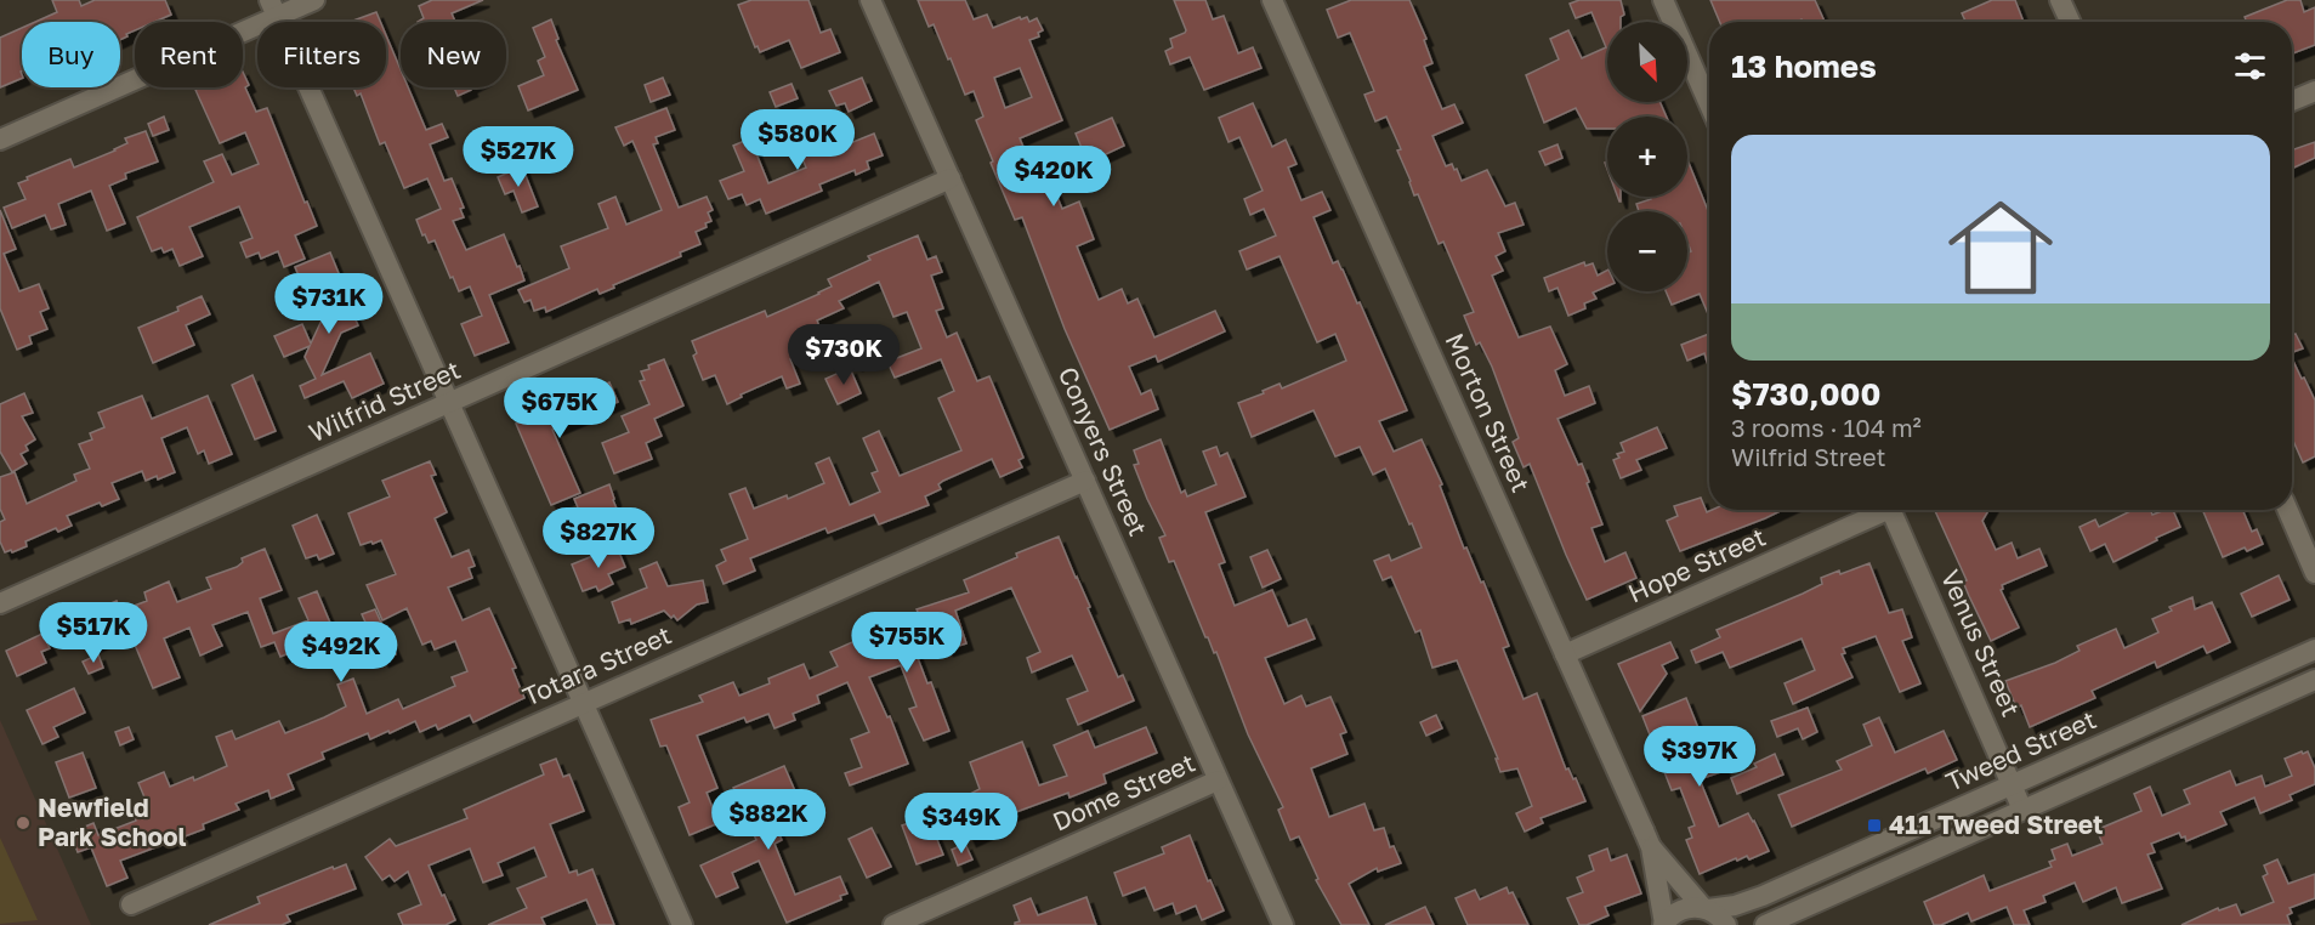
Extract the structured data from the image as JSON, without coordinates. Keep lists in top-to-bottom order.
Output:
{
  "streets": {
    "street": [
      "Wilfrid Street",
      "Morton Street",
      "Conyers Street",
      "Hope Street",
      "Venus Street",
      "Totara Street",
      "Tweed Street",
      "Dome Street"
    ]
  },
  "crossings": [
    ["Wilfrid Street", "Conyers Street"],
    ["Morton Street", "Hope Street"],
    ["Morton Street", "Tweed Street"],
    ["Conyers Street", "Totara Street"],
    ["Conyers Street", "Dome Street"],
    ["Venus Street", "Tweed Street"]
  ],
  "places": {
    "other": ["Newfield Park School"],
    "transit": ["411 Tweed Street"]
  },
  "north": "bottom right",
  "page": {
    "map_buttons": ["+", "−"],
    "chip": [
      "Buy",
      "Rent",
      "Filters",
      "New"
    ],
    "heading": "13 homes",
    "price": [
      "$580K",
      "$527K",
      "$420K",
      "$731K",
      "$730K",
      "$675K",
      "$827K",
      "$517K",
      "$755K",
      "$492K",
      "$397K",
      "$882K",
      "$349K"
    ],
    "list": [
      {
        "name": "$730,000",
        "note": "3 rooms · 104 m² · Wilfrid Street"
      }
    ]
  }
}
